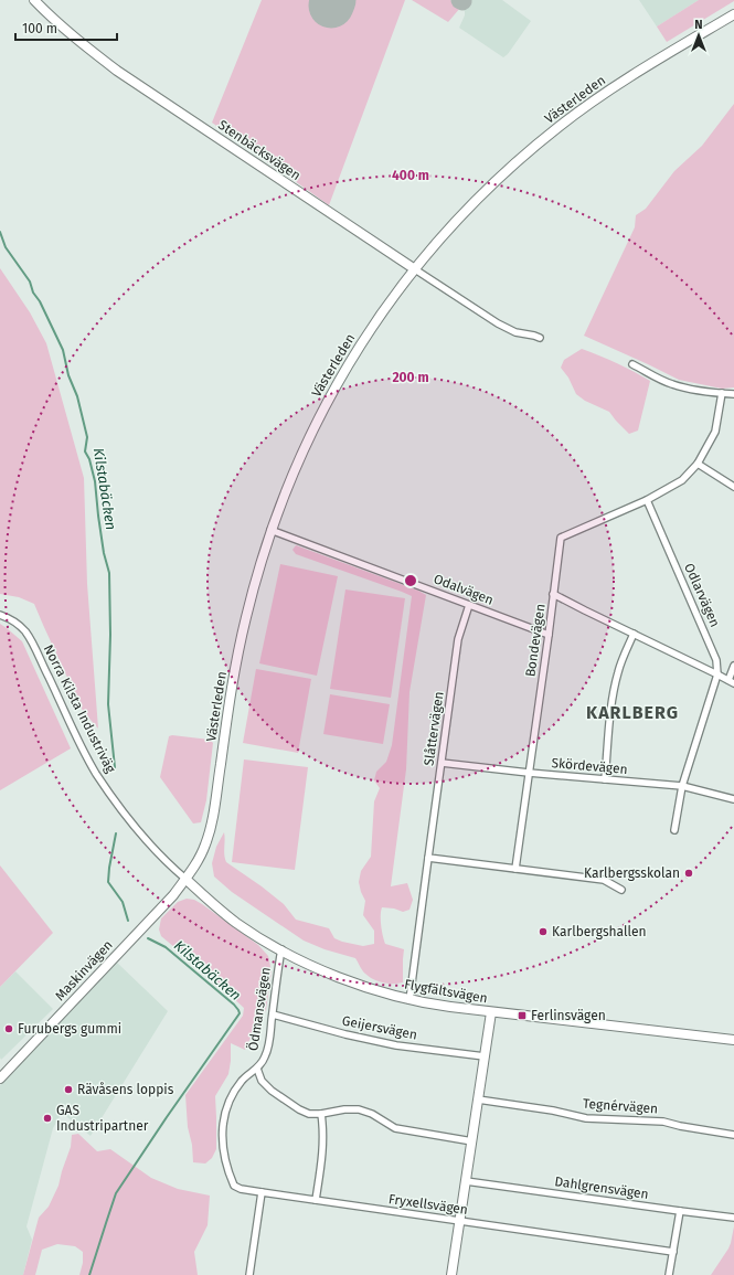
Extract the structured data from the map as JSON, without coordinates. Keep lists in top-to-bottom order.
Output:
{
  "streets": {
    "street": [
      "Västerleden",
      "Stenbäcksvägen",
      "Odalvägen",
      "Odlarvägen",
      "Bondevägen",
      "Norra Kilsta Industriväg",
      "Slåttervägen",
      "Skördevägen",
      "Maskinvägen",
      "Flygfältsvägen",
      "Ödmansvägen",
      "Geijersvägen",
      "Tegnérvägen",
      "Dahlgrensvägen",
      "Fryxellsvägen"
    ]
  },
  "crossings": [
    ["Västerleden", "Stenbäcksvägen"],
    ["Västerleden", "Odalvägen"],
    ["Västerleden", "Norra Kilsta Industriväg"],
    ["Västerleden", "Maskinvägen"],
    ["Västerleden", "Flygfältsvägen"],
    ["Odalvägen", "Bondevägen"],
    ["Odalvägen", "Slåttervägen"],
    ["Odlarvägen", "Bondevägen"],
    ["Odlarvägen", "Skördevägen"],
    ["Bondevägen", "Skördevägen"],
    ["Norra Kilsta Industriväg", "Maskinvägen"],
    ["Norra Kilsta Industriväg", "Flygfältsvägen"],
    ["Slåttervägen", "Skördevägen"],
    ["Slåttervägen", "Flygfältsvägen"],
    ["Maskinvägen", "Flygfältsvägen"],
    ["Flygfältsvägen", "Ödmansvägen"],
    ["Ödmansvägen", "Geijersvägen"],
    ["Ödmansvägen", "Fryxellsvägen"]
  ],
  "districts": ["KARLBERG"],
  "water": ["Kilstabäcken"],
  "places": {
    "other": [
      "Karlbergsskolan",
      "Karlbergshallen",
      "Furubergs gummi",
      "Rävåsens loppis",
      "GAS Industripartner"
    ],
    "transit": ["Ferlinsvägen"]
  },
  "scale_bar": "100 m",
  "north": "top",
  "rings": ["400 m", "200 m"]
}
